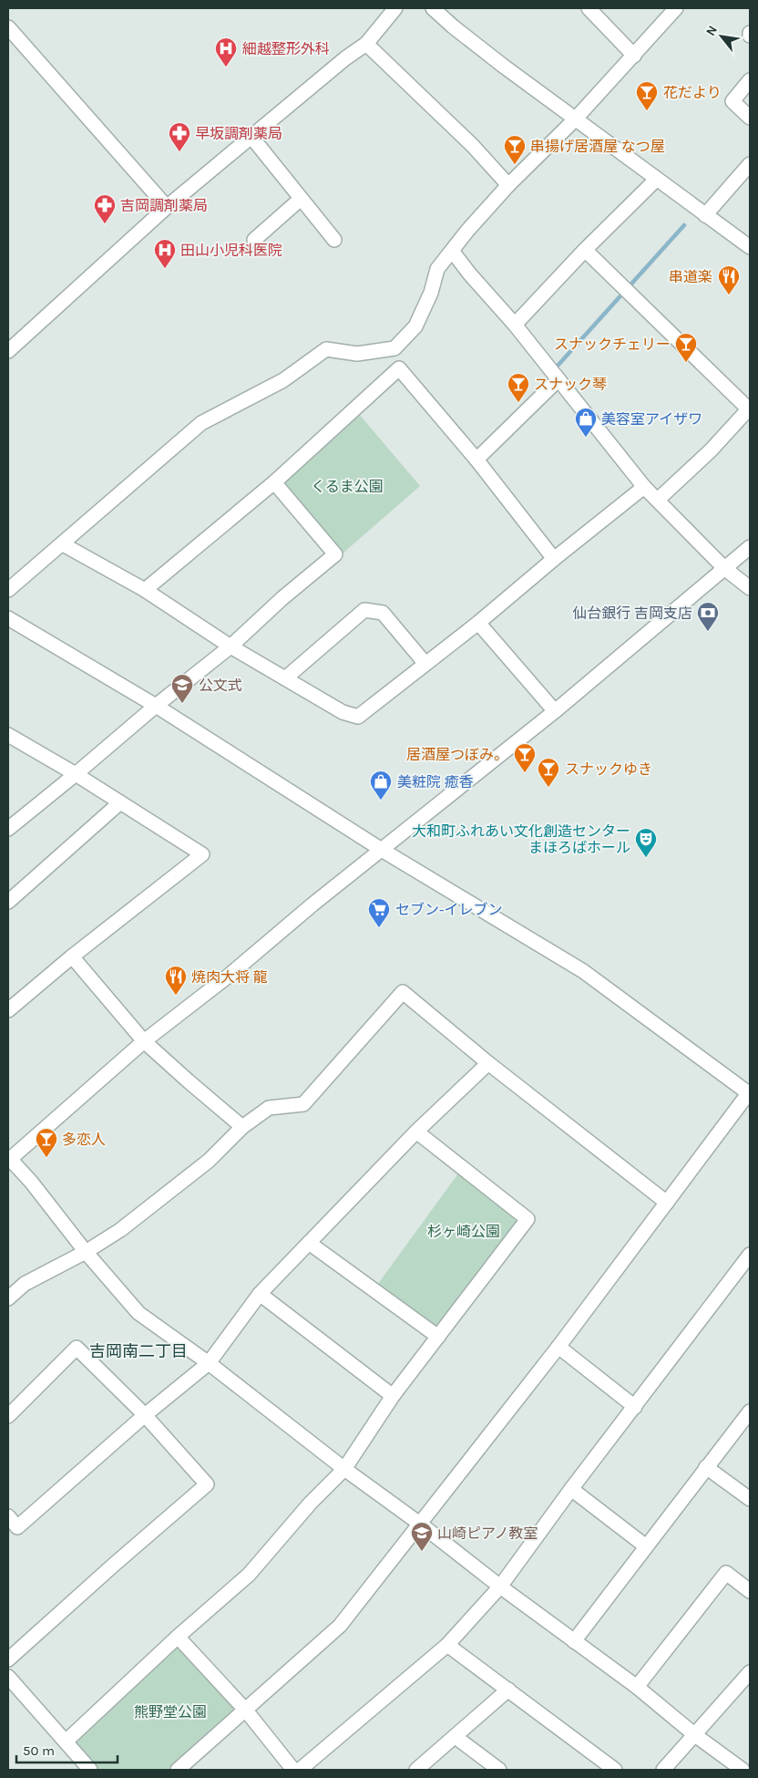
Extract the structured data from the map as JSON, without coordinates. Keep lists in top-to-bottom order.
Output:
{
  "districts": ["吉岡南二丁目"],
  "parks": ["くるま公園", "杉ヶ崎公園", "熊野堂公園"],
  "places": {
    "hospital": ["細越整形外科", "田山小児科医院"],
    "bar": [
      "花だより",
      "串揚げ居酒屋 なつ屋",
      "スナックチェリー",
      "スナック琴",
      "居酒屋つぼみ。",
      "スナックゆき",
      "多恋人"
    ],
    "pharmacy": ["早坂調剤薬局", "吉岡調剤薬局"],
    "restaurant": ["串道楽", "焼肉大将 龍"],
    "shop": ["美容室アイザワ", "美粧院 癒香"],
    "bank": ["仙台銀行 吉岡支店"],
    "school or university": ["公文式", "山崎ピアノ教室"],
    "theatre": ["大和町ふれあい文化創造センター まほろばホール"],
    "supermarket": ["セブン-イレブン"]
  },
  "scale_bar": "50 m",
  "north": "top left"
}
